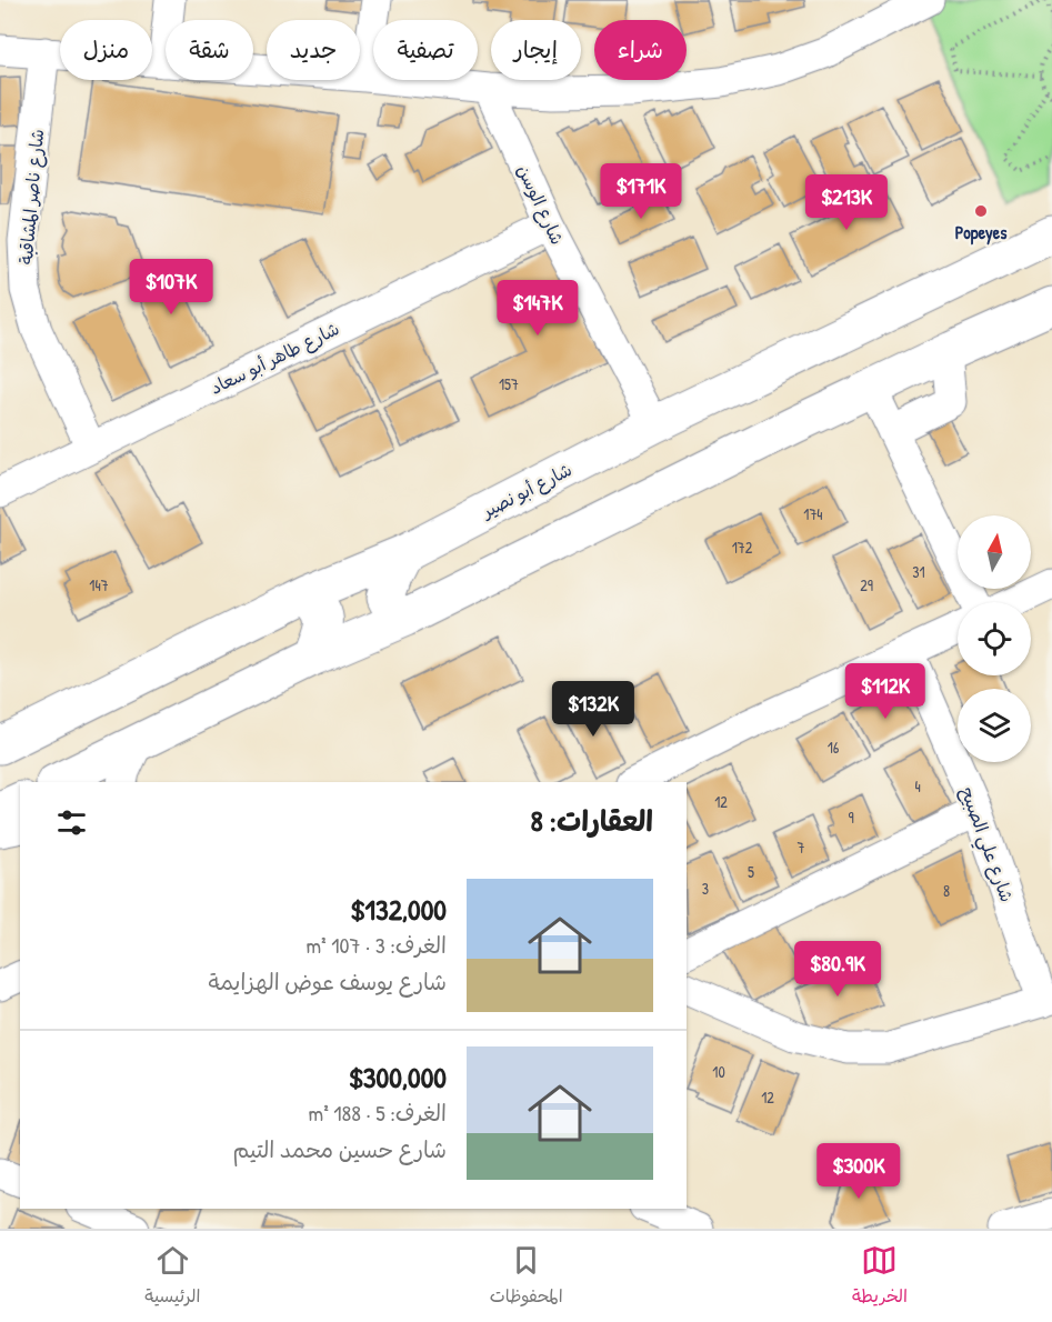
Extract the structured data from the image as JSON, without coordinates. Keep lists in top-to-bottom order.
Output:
{
  "streets": {
    "main road": ["شارع أبو نصير"],
    "street": [
      "شارع ناصر المشاقبة",
      "شارع الوسن",
      "شارع طاهر أبو سعاد",
      "شارع علي الصبيح"
    ]
  },
  "crossings": [
    ["شارع ناصر المشاقبة", "شارع طاهر أبو سعاد"],
    ["شارع الوسن", "شارع طاهر أبو سعاد"],
    ["شارع الوسن", "شارع أبو نصير"]
  ],
  "places": ["Popeyes"],
  "house_numbers": [
    "157",
    "174",
    "172",
    "31",
    "147",
    "29",
    "16",
    "4",
    "12",
    "9",
    "7",
    "5",
    "3",
    "8",
    "10",
    "12"
  ],
  "north": "top",
  "page": {
    "chip": [
      "شراء",
      "إيجار",
      "تصفية",
      "جديد",
      "شقة",
      "منزل"
    ],
    "price": [
      "$171K",
      "$213K",
      "$107K",
      "$147K",
      "$112K",
      "$132K",
      "$80.9K",
      "$300K"
    ],
    "heading": "العقارات: 8",
    "list": [
      {
        "name": "$132,000",
        "note": "الغرف: 3 · 107 m² · شارع يوسف عوض الهزايمة"
      },
      {
        "name": "$300,000",
        "note": "الغرف: 5 · 188 m² · شارع حسين محمد التيم"
      }
    ],
    "tabs": ["الخريطة", "المحفوظات", "الرئيسية"]
  }
}
